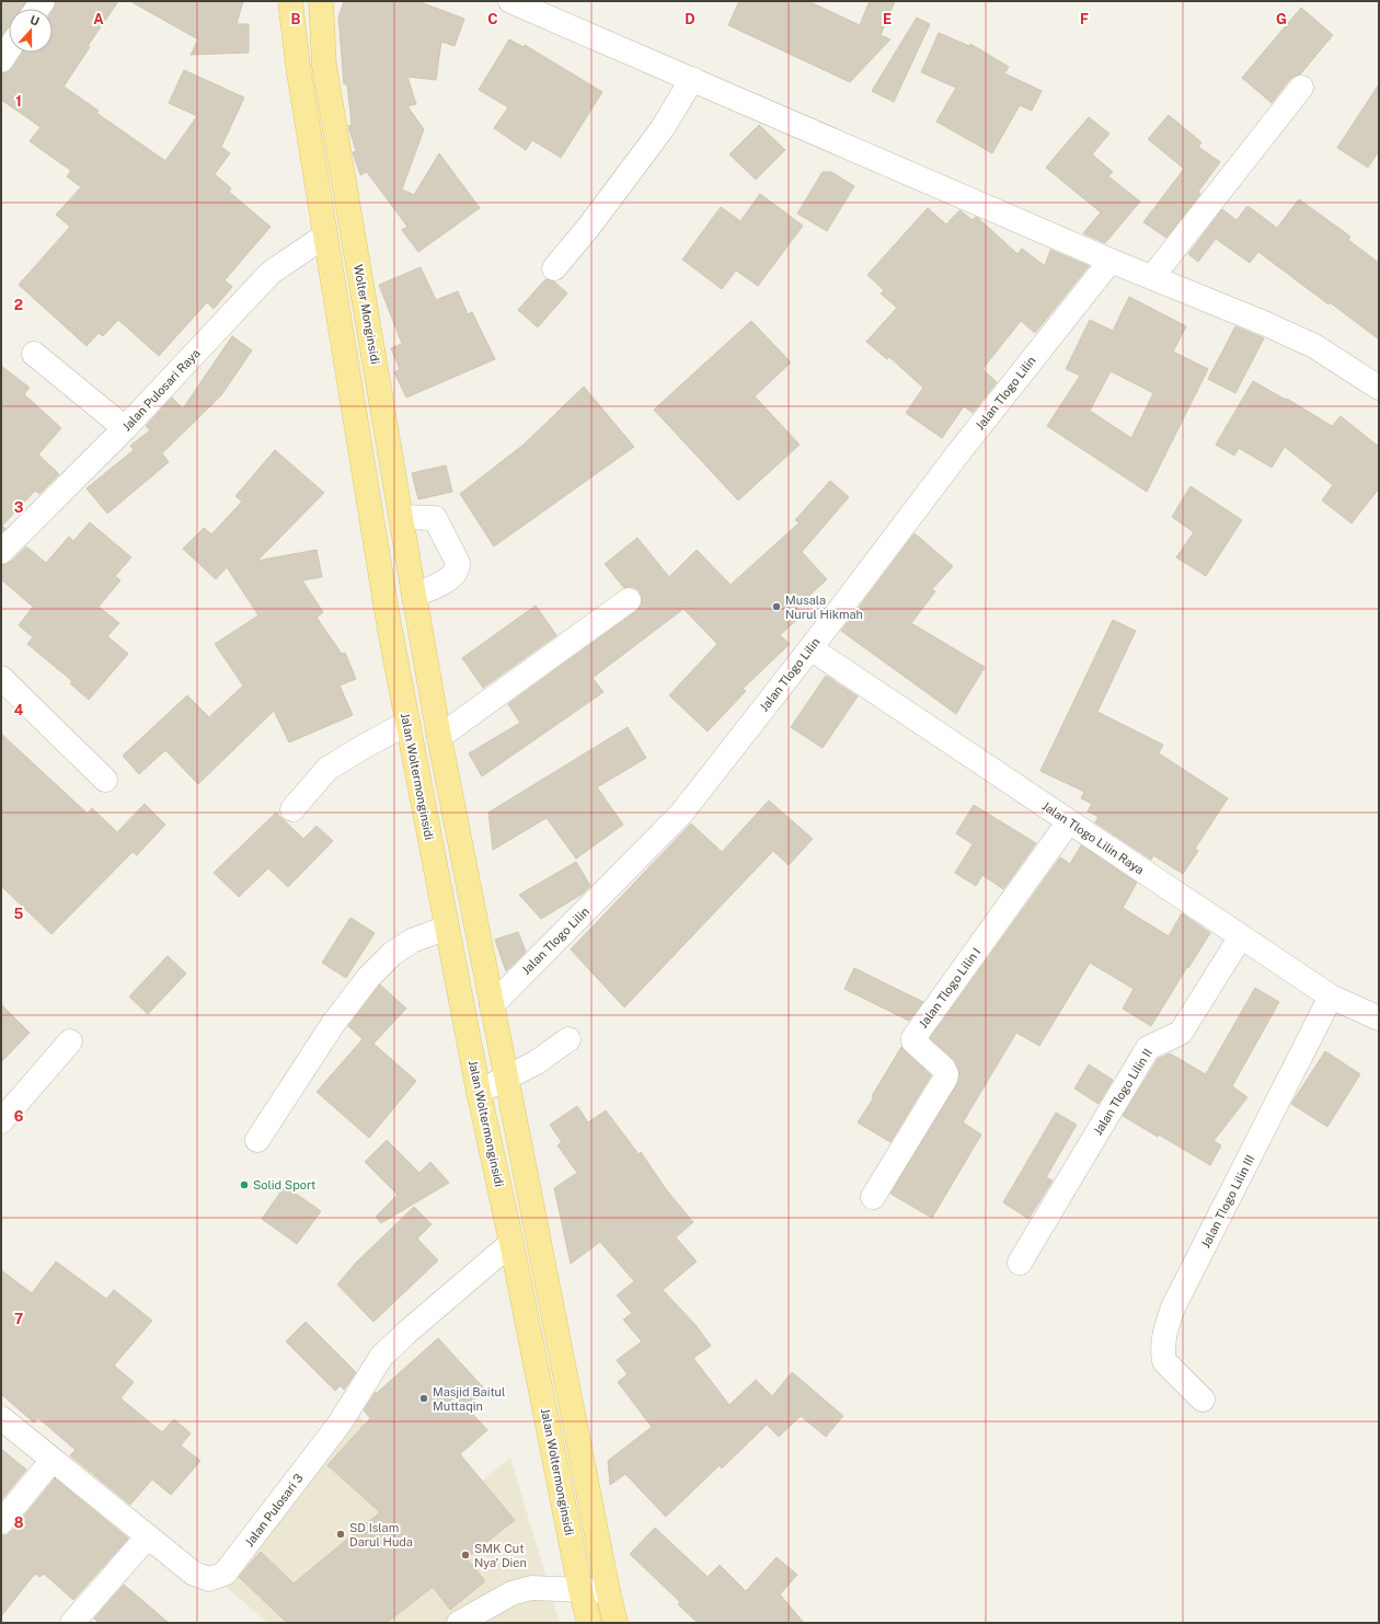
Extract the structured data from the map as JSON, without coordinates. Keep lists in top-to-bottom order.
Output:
{
  "streets": {
    "main road": ["Wolter Monginsidi", "Jalan Woltermonginsidi"],
    "street": [
      "Jalan Pulosari Raya",
      "Jalan Tlogo Lilin",
      "Jalan Tlogo Lilin Raya",
      "Jalan Tlogo Lilin I",
      "Jalan Tlogo Lilin II",
      "Jalan Tlogo Lilin III",
      "Jalan Pulosari 3"
    ]
  },
  "crossings": [
    ["Jalan Pulosari Raya", "Jalan Woltermonginsidi"],
    ["Jalan Tlogo Lilin", "Jalan Tlogo Lilin Raya"],
    ["Jalan Woltermonginsidi", "Jalan Pulosari 3"],
    ["Jalan Tlogo Lilin Raya", "Jalan Tlogo Lilin I"],
    ["Jalan Tlogo Lilin Raya", "Jalan Tlogo Lilin II"],
    ["Jalan Tlogo Lilin Raya", "Jalan Tlogo Lilin III"]
  ],
  "places": [
    "Musala Nurul Hikmah",
    "Solid Sport",
    "Masjid Baitul Muttaqin",
    "SD Islam Darul Huda",
    "SMK Cut Nya' Dien"
  ],
  "north": "top",
  "grid": {
    "columns": [
      "A",
      "B",
      "C",
      "D",
      "E",
      "F",
      "G"
    ],
    "rows": [
      "1",
      "2",
      "3",
      "4",
      "5",
      "6",
      "7",
      "8"
    ]
  }
}
